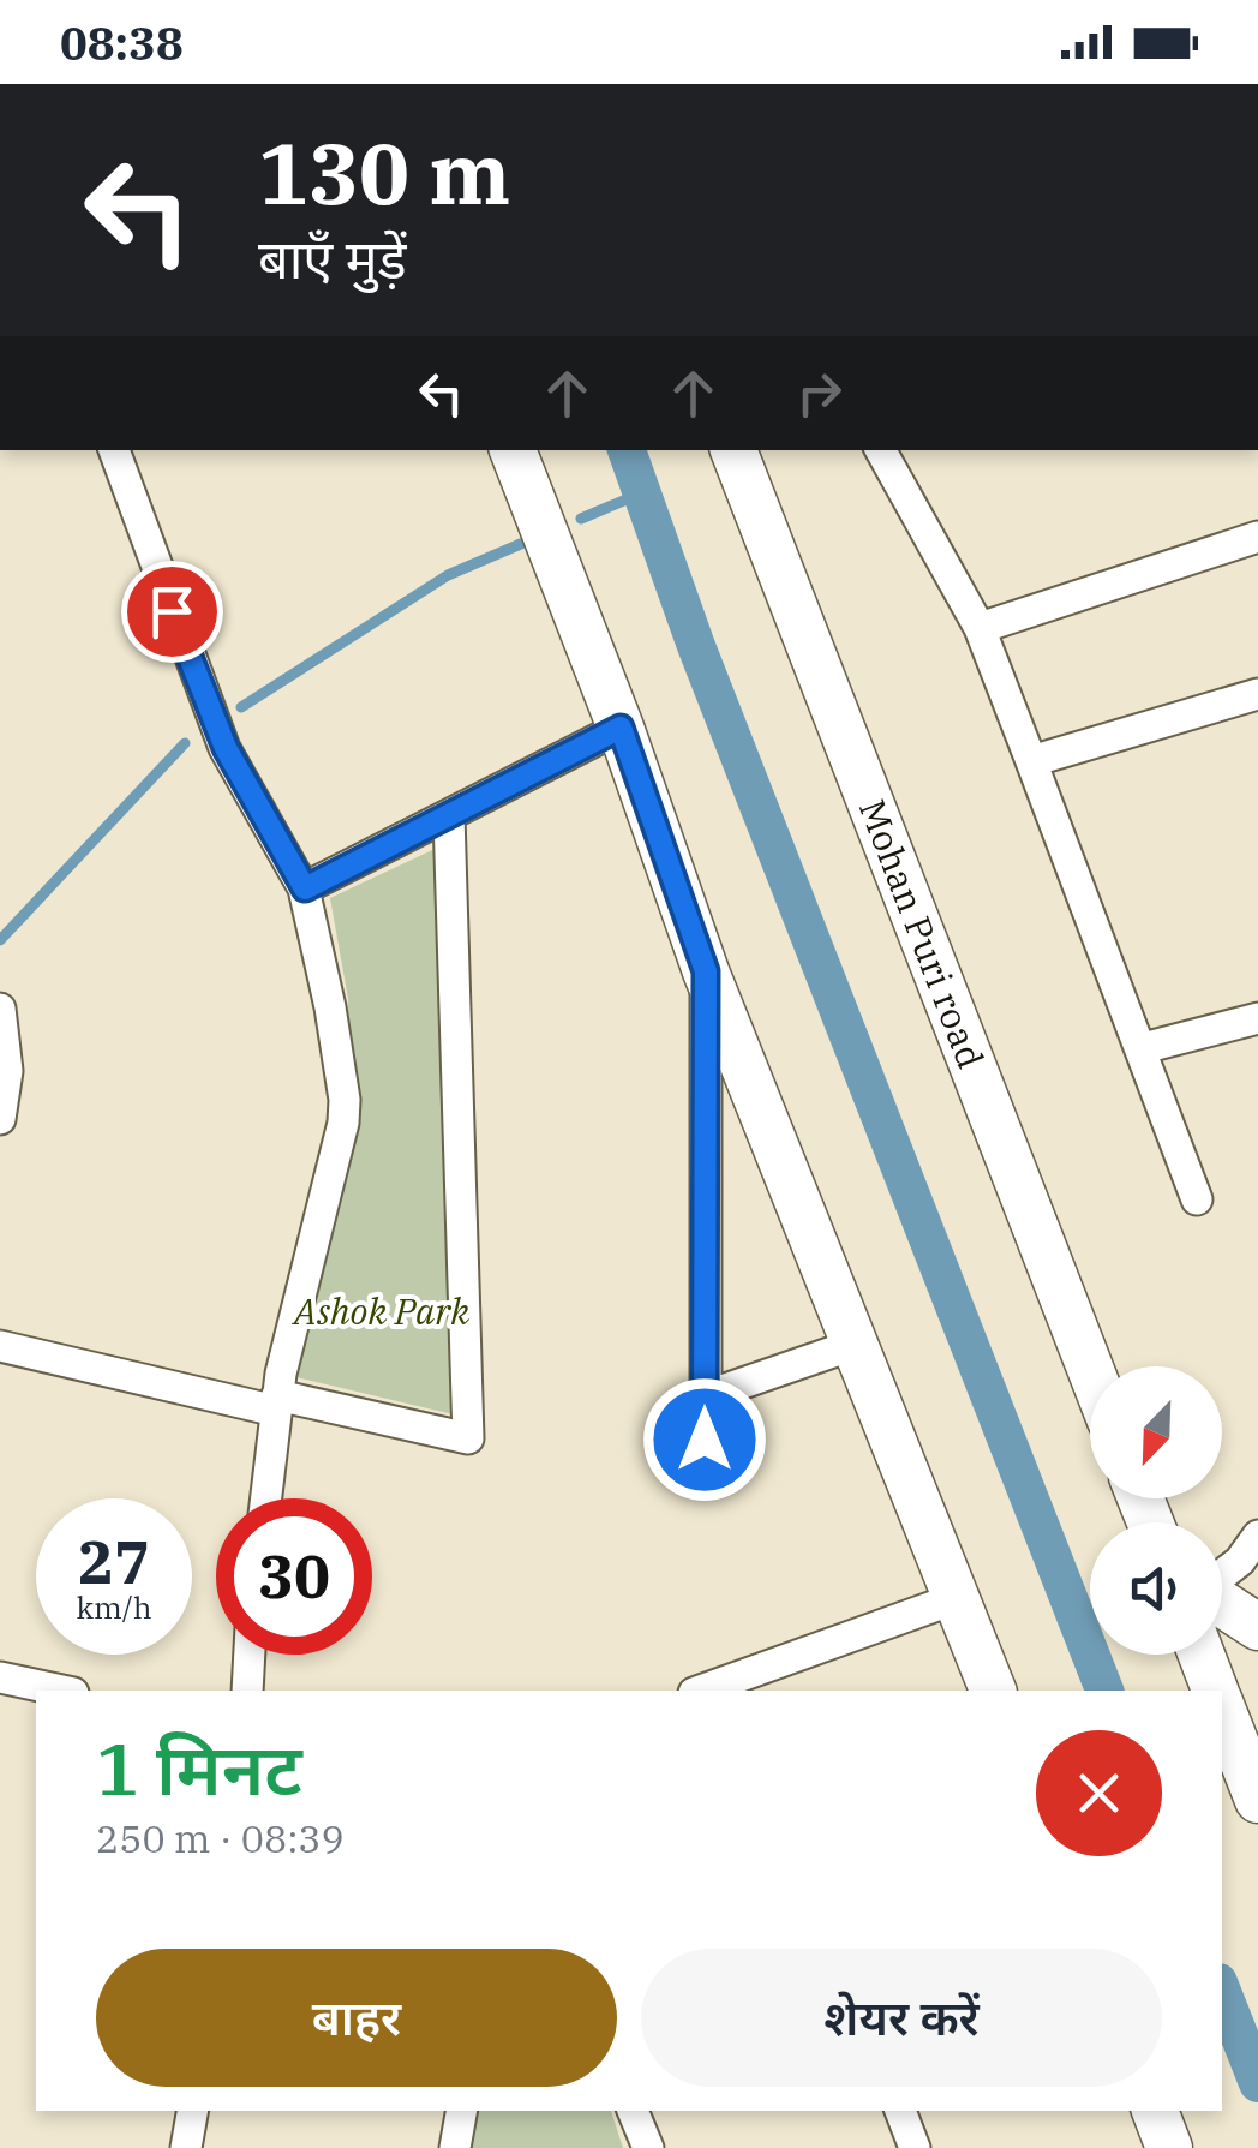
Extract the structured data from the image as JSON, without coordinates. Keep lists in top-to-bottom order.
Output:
{
  "streets": {
    "street": ["Mohan Puri road"]
  },
  "parks": ["Ashok Park"],
  "north": "bottom left",
  "page": {
    "status": "08:38",
    "turn": ["130 m", "बाएँ मुड़ें"],
    "speed": "27 km/h",
    "limit": "30",
    "heading": ["1 मिनट", "250 m · 08:39"],
    "buttons": ["बाहर", "शेयर करें"]
  }
}
